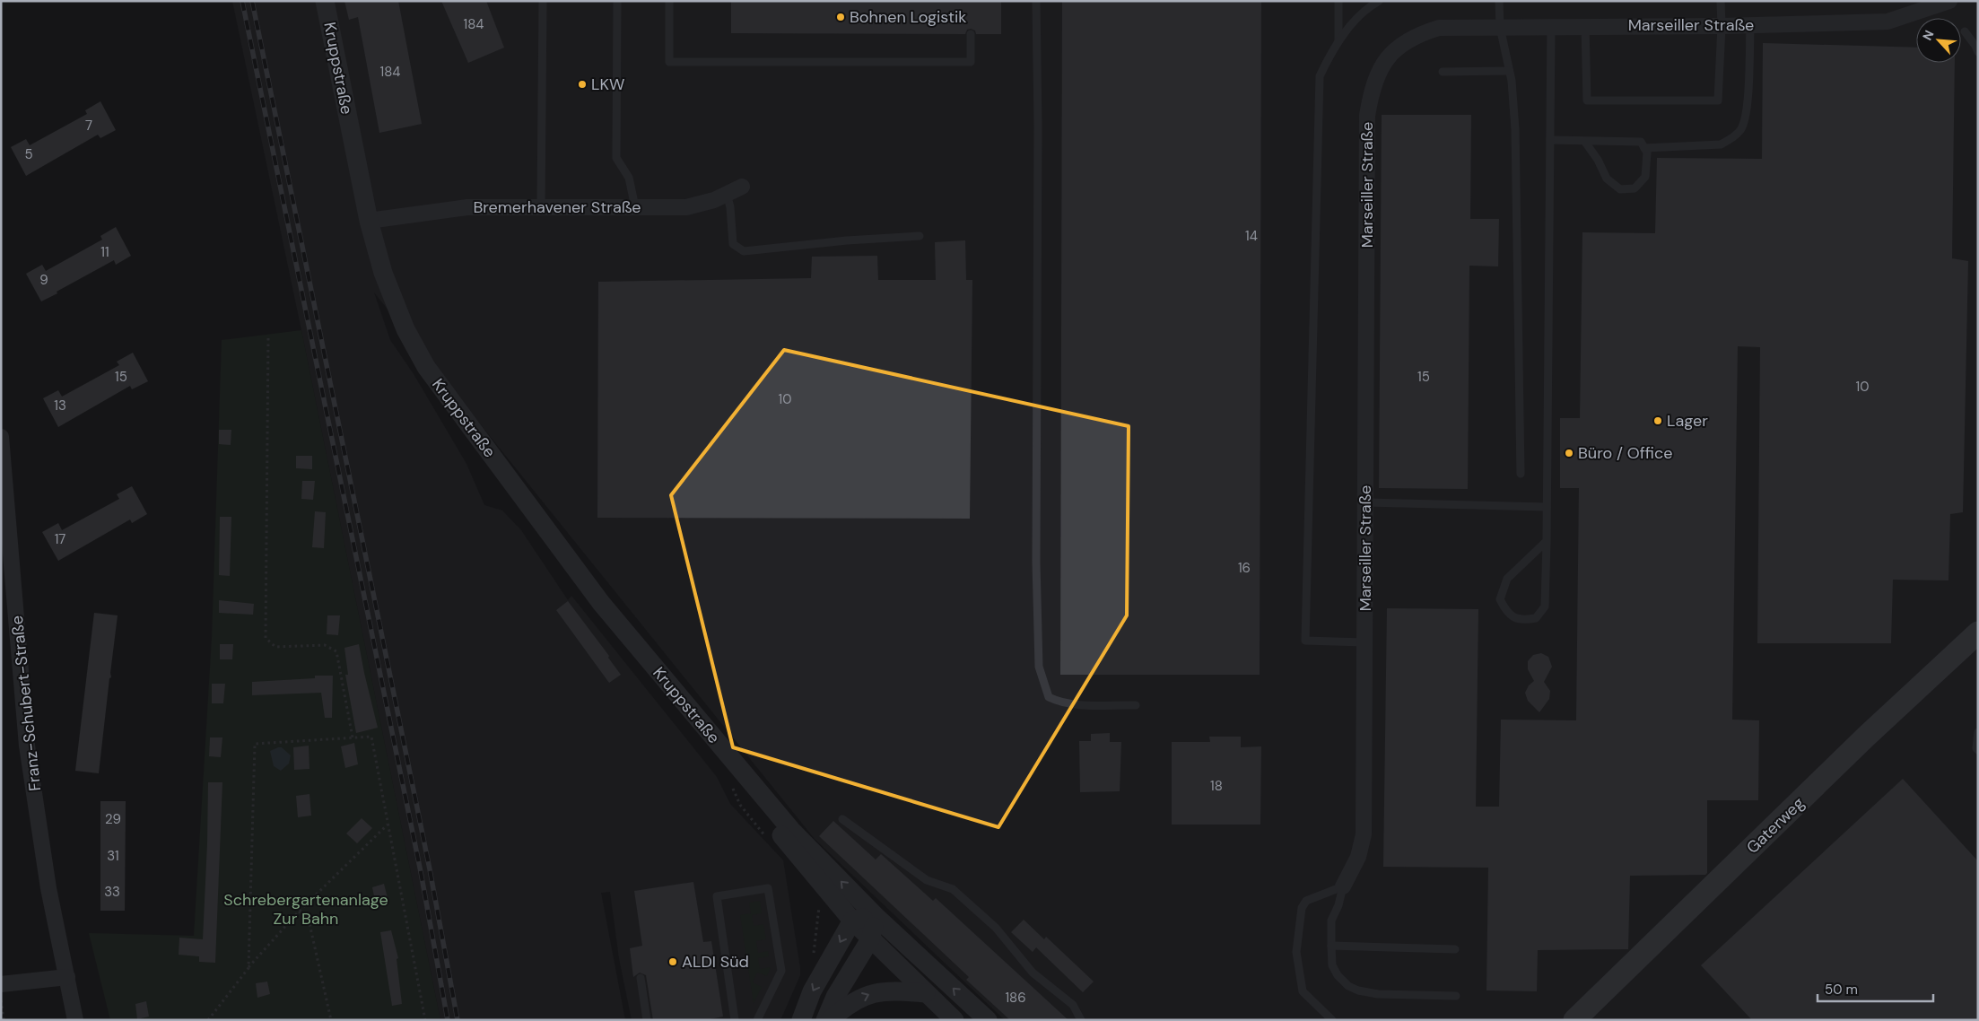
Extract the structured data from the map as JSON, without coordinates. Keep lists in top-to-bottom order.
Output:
{
  "streets": {
    "main road": ["Gaterweg"],
    "street": [
      "Marseiller Straße",
      "Kruppstraße",
      "Bremerhavener Straße",
      "Franz-Schubert-Straße"
    ]
  },
  "crossings": [
    ["Kruppstraße", "Bremerhavener Straße"]
  ],
  "parks": ["Schrebergartenanlage Zur Bahn"],
  "places": [
    "Bohnen Logistik",
    "LKW",
    "Lager",
    "Büro / Office",
    "ALDI Süd"
  ],
  "house_numbers": [
    "184",
    "184",
    "7",
    "5",
    "14",
    "11",
    "9",
    "15",
    "15",
    "10",
    "10",
    "13",
    "17",
    "16",
    "18",
    "29",
    "31",
    "33",
    "186"
  ],
  "scale_bar": "50 m",
  "north": "top left"
}
